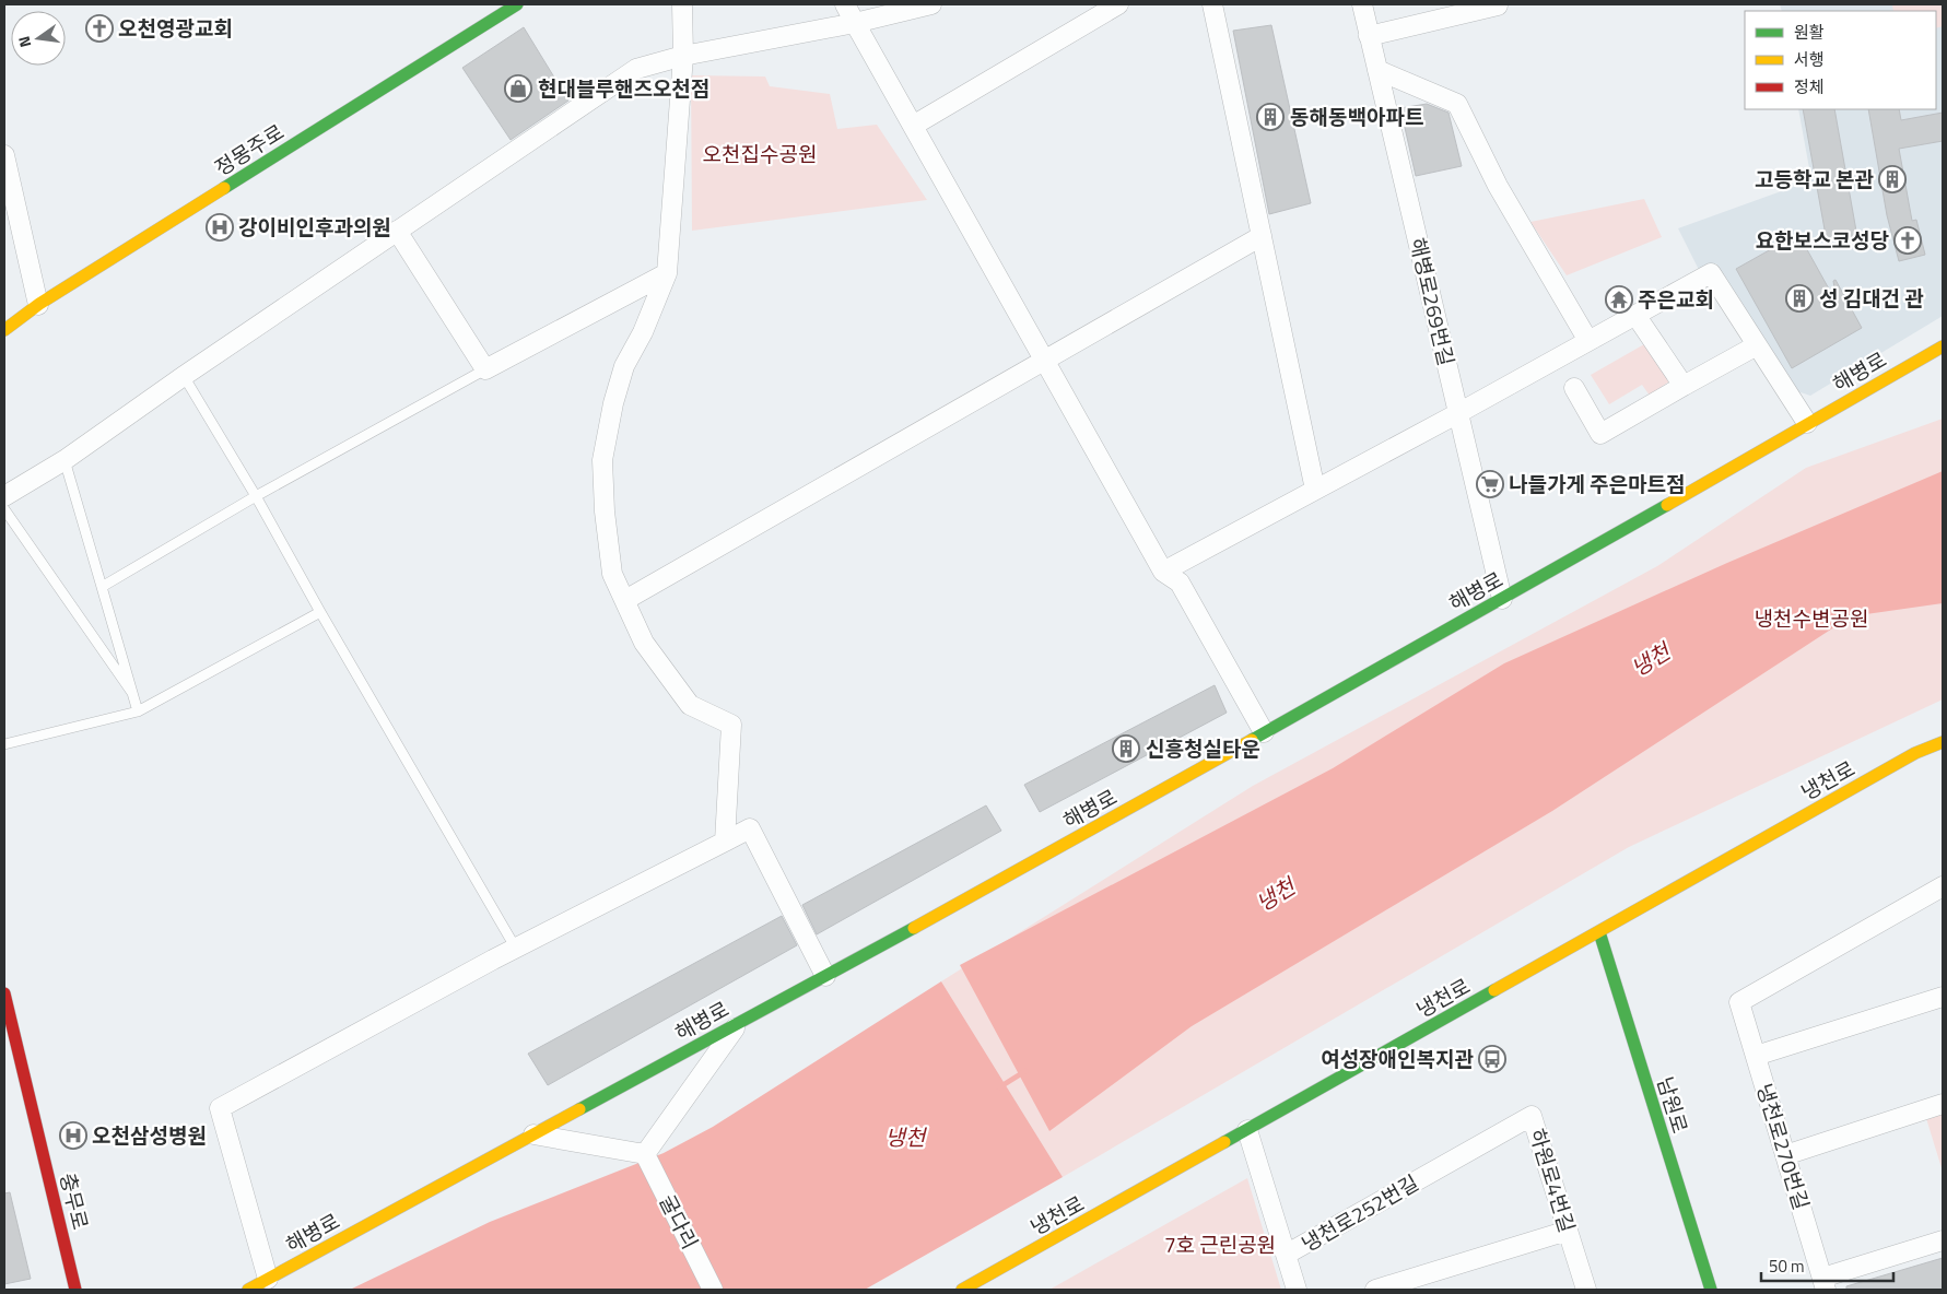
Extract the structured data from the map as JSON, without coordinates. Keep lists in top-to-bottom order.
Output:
{
  "streets": {
    "main road": [
      "정몽주로",
      "해병로",
      "냉천로",
      "남원로",
      "충무로"
    ],
    "street": [
      "해병로269번길",
      "냉천로270번길",
      "하원로4번길",
      "냉천로252번길",
      "굴다리"
    ]
  },
  "crossings": [
    ["해병로269번길", "해병로"],
    ["냉천로", "남원로"],
    ["냉천로", "냉천로252번길"],
    ["하원로4번길", "냉천로252번길"]
  ],
  "water": ["냉천"],
  "parks": ["오천집수공원", "냉천수변공원", "7호 근린공원"],
  "places": {
    "church": ["오천영광교회", "요한보스코성당"],
    "shop": ["현대블루핸즈오천점"],
    "building": [
      "동해동백아파트",
      "고등학교 본관",
      "성 김대건 관",
      "신흥청실타운"
    ],
    "hospital": ["강이비인후과의원", "오천삼성병원"],
    "temple": ["주은교회"],
    "supermarket": ["나들가게 주은마트점"],
    "bus stop": ["여성장애인복지관"]
  },
  "legend": ["원활", "서행", "정체"],
  "scale_bar": "50 m",
  "north": "left"
}
